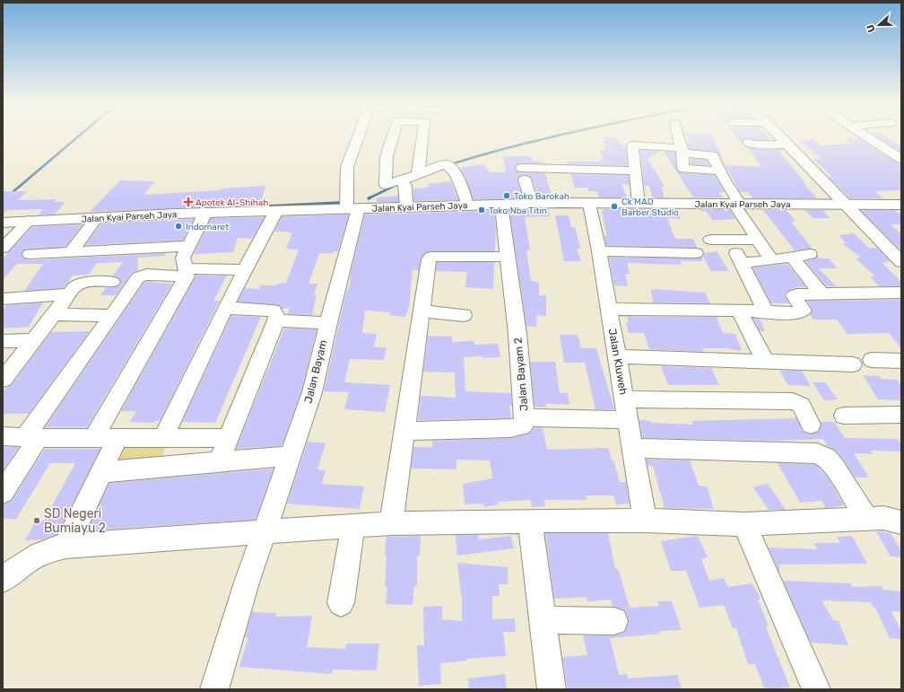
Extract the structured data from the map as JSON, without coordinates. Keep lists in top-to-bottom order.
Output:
{
  "streets": {
    "main road": ["Jalan Kyai Parseh Jaya"],
    "street": ["Jalan Kluweh", "Jalan Bayam", "Jalan Bayam 2"]
  },
  "crossings": [
    ["Jalan Kyai Parseh Jaya", "Jalan Kluweh"],
    ["Jalan Kyai Parseh Jaya", "Jalan Bayam"],
    ["Jalan Kyai Parseh Jaya", "Jalan Bayam 2"]
  ],
  "places": {
    "other": [
      "Toko Barokah",
      "Ck'MAD Barber Studio",
      "Toko Nba Titin",
      "Indomaret",
      "SD Negeri Bumiayu 2"
    ],
    "health": ["Apotek Al-Shihah"]
  },
  "north": "left"
}
